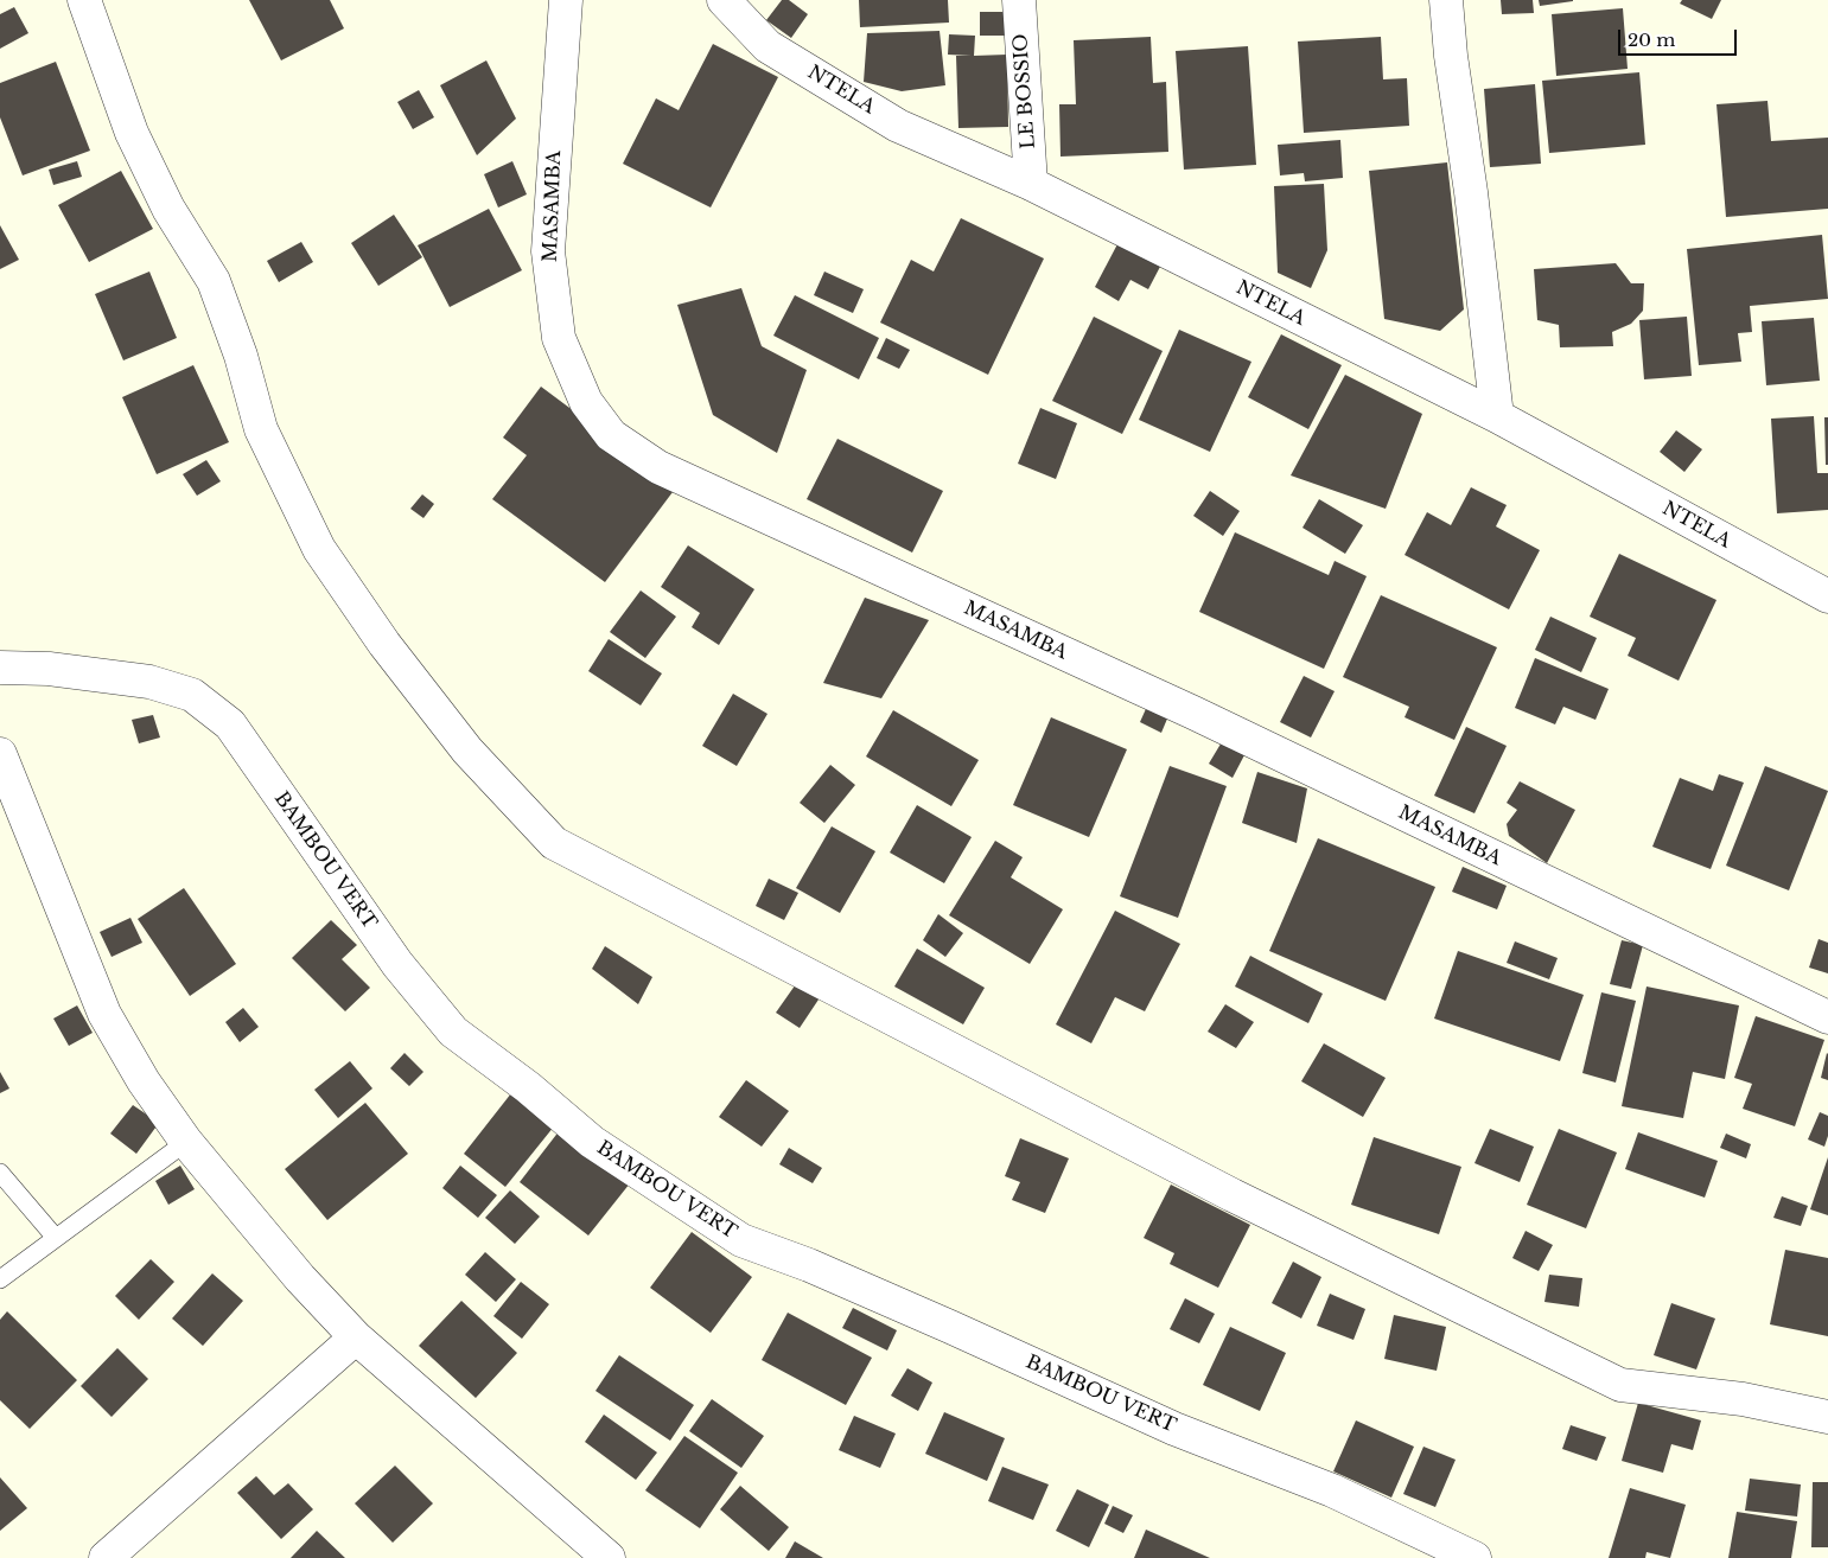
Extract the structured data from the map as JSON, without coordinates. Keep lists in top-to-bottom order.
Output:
{
  "streets": {
    "street": [
      "NTELA",
      "LE BOSSIO",
      "MASAMBA",
      "BAMBOU VERT"
    ]
  },
  "crossings": [
    ["NTELA", "LE BOSSIO"]
  ],
  "scale_bar": "20 m"
}
